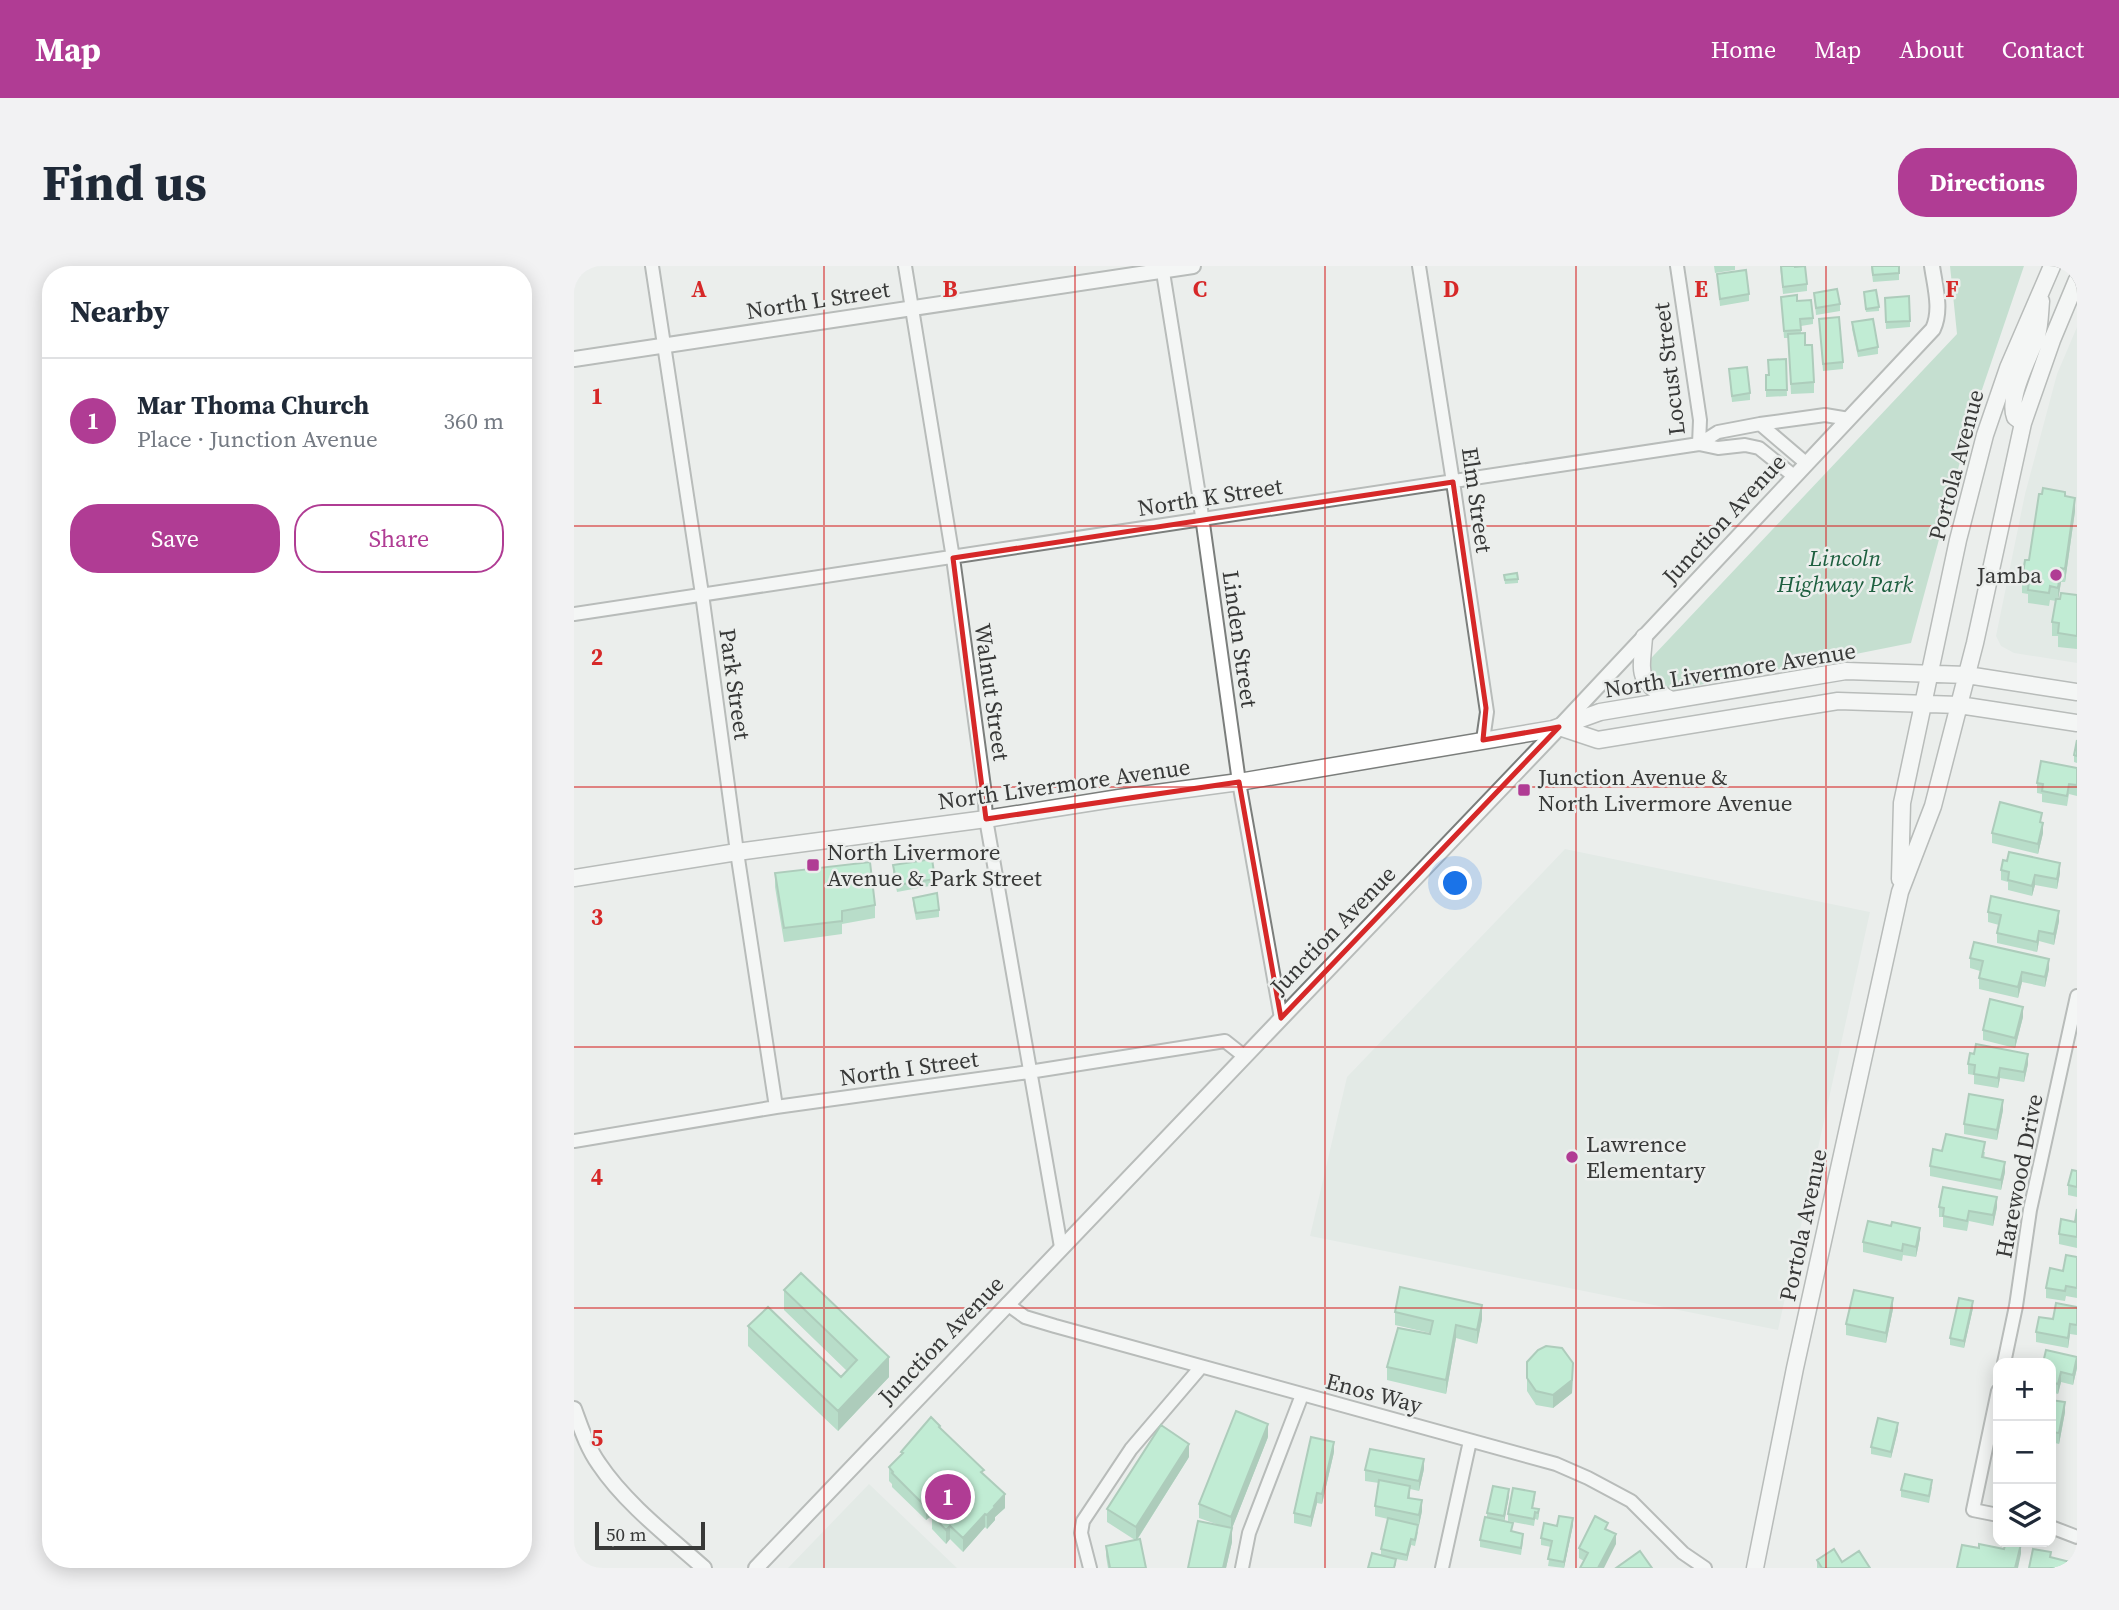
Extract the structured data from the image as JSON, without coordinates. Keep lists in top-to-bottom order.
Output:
{
  "streets": {
    "main road": ["Portola Avenue", "North Livermore Avenue"],
    "street": [
      "North L Street",
      "Locust Street",
      "North K Street",
      "Elm Street",
      "Junction Avenue",
      "Linden Street",
      "Park Street",
      "Walnut Street",
      "North I Street",
      "Harewood Drive",
      "Enos Way"
    ]
  },
  "crossings": [
    ["North L Street", "Linden Street"],
    ["North L Street", "Park Street"],
    ["North L Street", "Walnut Street"],
    ["Locust Street", "North K Street"],
    ["Locust Street", "Junction Avenue"],
    ["Portola Avenue", "North Livermore Avenue"],
    ["North K Street", "Elm Street"],
    ["North K Street", "Junction Avenue"],
    ["North K Street", "Linden Street"],
    ["North K Street", "Park Street"],
    ["North K Street", "Walnut Street"],
    ["Elm Street", "North Livermore Avenue"],
    ["Junction Avenue", "Linden Street"],
    ["Junction Avenue", "North Livermore Avenue"],
    ["Junction Avenue", "Walnut Street"],
    ["Junction Avenue", "North I Street"],
    ["Junction Avenue", "Enos Way"],
    ["Linden Street", "North Livermore Avenue"],
    ["North Livermore Avenue", "Park Street"],
    ["North Livermore Avenue", "Walnut Street"],
    ["Park Street", "North I Street"],
    ["Walnut Street", "North I Street"]
  ],
  "parks": ["Lincoln Highway Park"],
  "places": {
    "other": ["Jamba", "Lawrence Elementary"],
    "transit": ["Junction Avenue & North Livermore Avenue", "North Livermore Avenue & Park Street"]
  },
  "scale_bar": "50 m",
  "page": {
    "header": "Map",
    "nav": [
      "Home",
      "Map",
      "About",
      "Contact"
    ],
    "buttons": [
      "Directions",
      ["Save", "Share"]
    ],
    "title": "Find us",
    "heading": "Nearby",
    "list": [
      {
        "mark": "1",
        "name": "Mar Thoma Church",
        "note": "Place · Junction Avenue",
        "value": "360 m"
      }
    ],
    "map_buttons": ["+", "−"],
    "pins": "1",
    "scale": "50 m"
  },
  "grid": {
    "columns": [
      "A",
      "B",
      "C",
      "D",
      "E",
      "F"
    ],
    "rows": [
      "1",
      "2",
      "3",
      "4",
      "5"
    ]
  }
}
